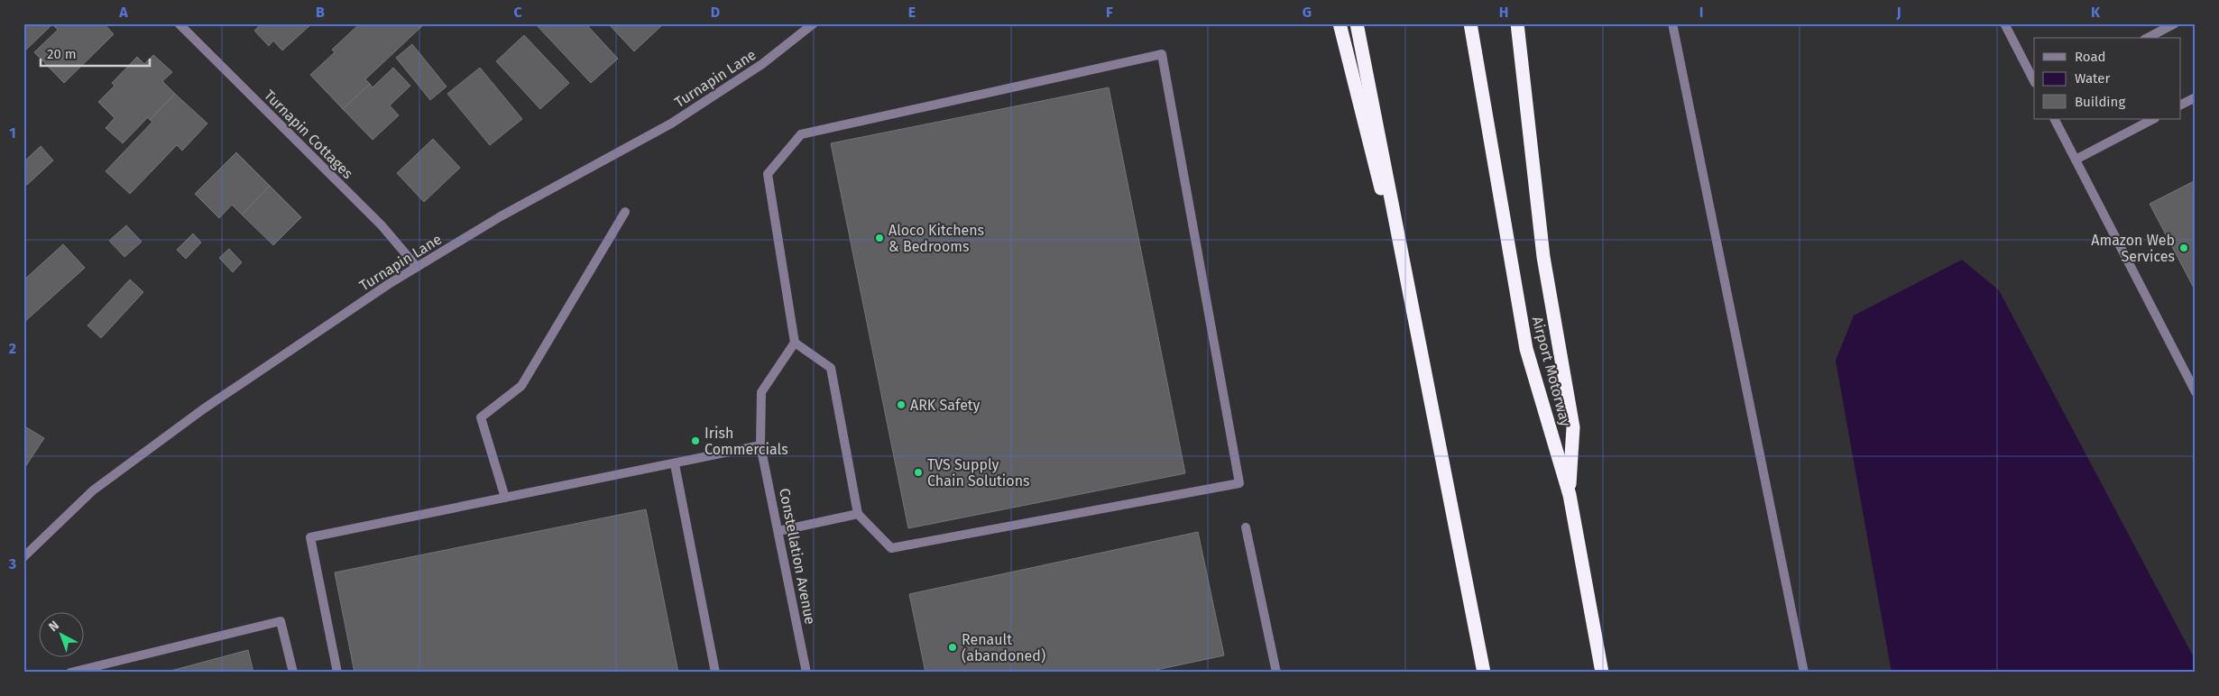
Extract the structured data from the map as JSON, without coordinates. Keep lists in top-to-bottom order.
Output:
{
  "streets": {
    "highway": ["Airport Motorway"],
    "street": ["Turnapin Lane", "Turnapin Cottages", "Constellation Avenue"]
  },
  "crossings": [
    ["Turnapin Lane", "Turnapin Cottages"]
  ],
  "places": [
    "Aloco Kitchens & Bedrooms",
    "Amazon Web Services",
    "ARK Safety",
    "Irish Commercials",
    "TVS Supply Chain Solutions",
    "Renault (abandoned)"
  ],
  "legend": ["Road", "Water", "Building"],
  "scale_bar": "20 m",
  "north": "top left",
  "grid": {
    "columns": [
      "A",
      "B",
      "C",
      "D",
      "E",
      "F",
      "G",
      "H",
      "I",
      "J",
      "K"
    ],
    "rows": ["1", "2", "3"]
  }
}
